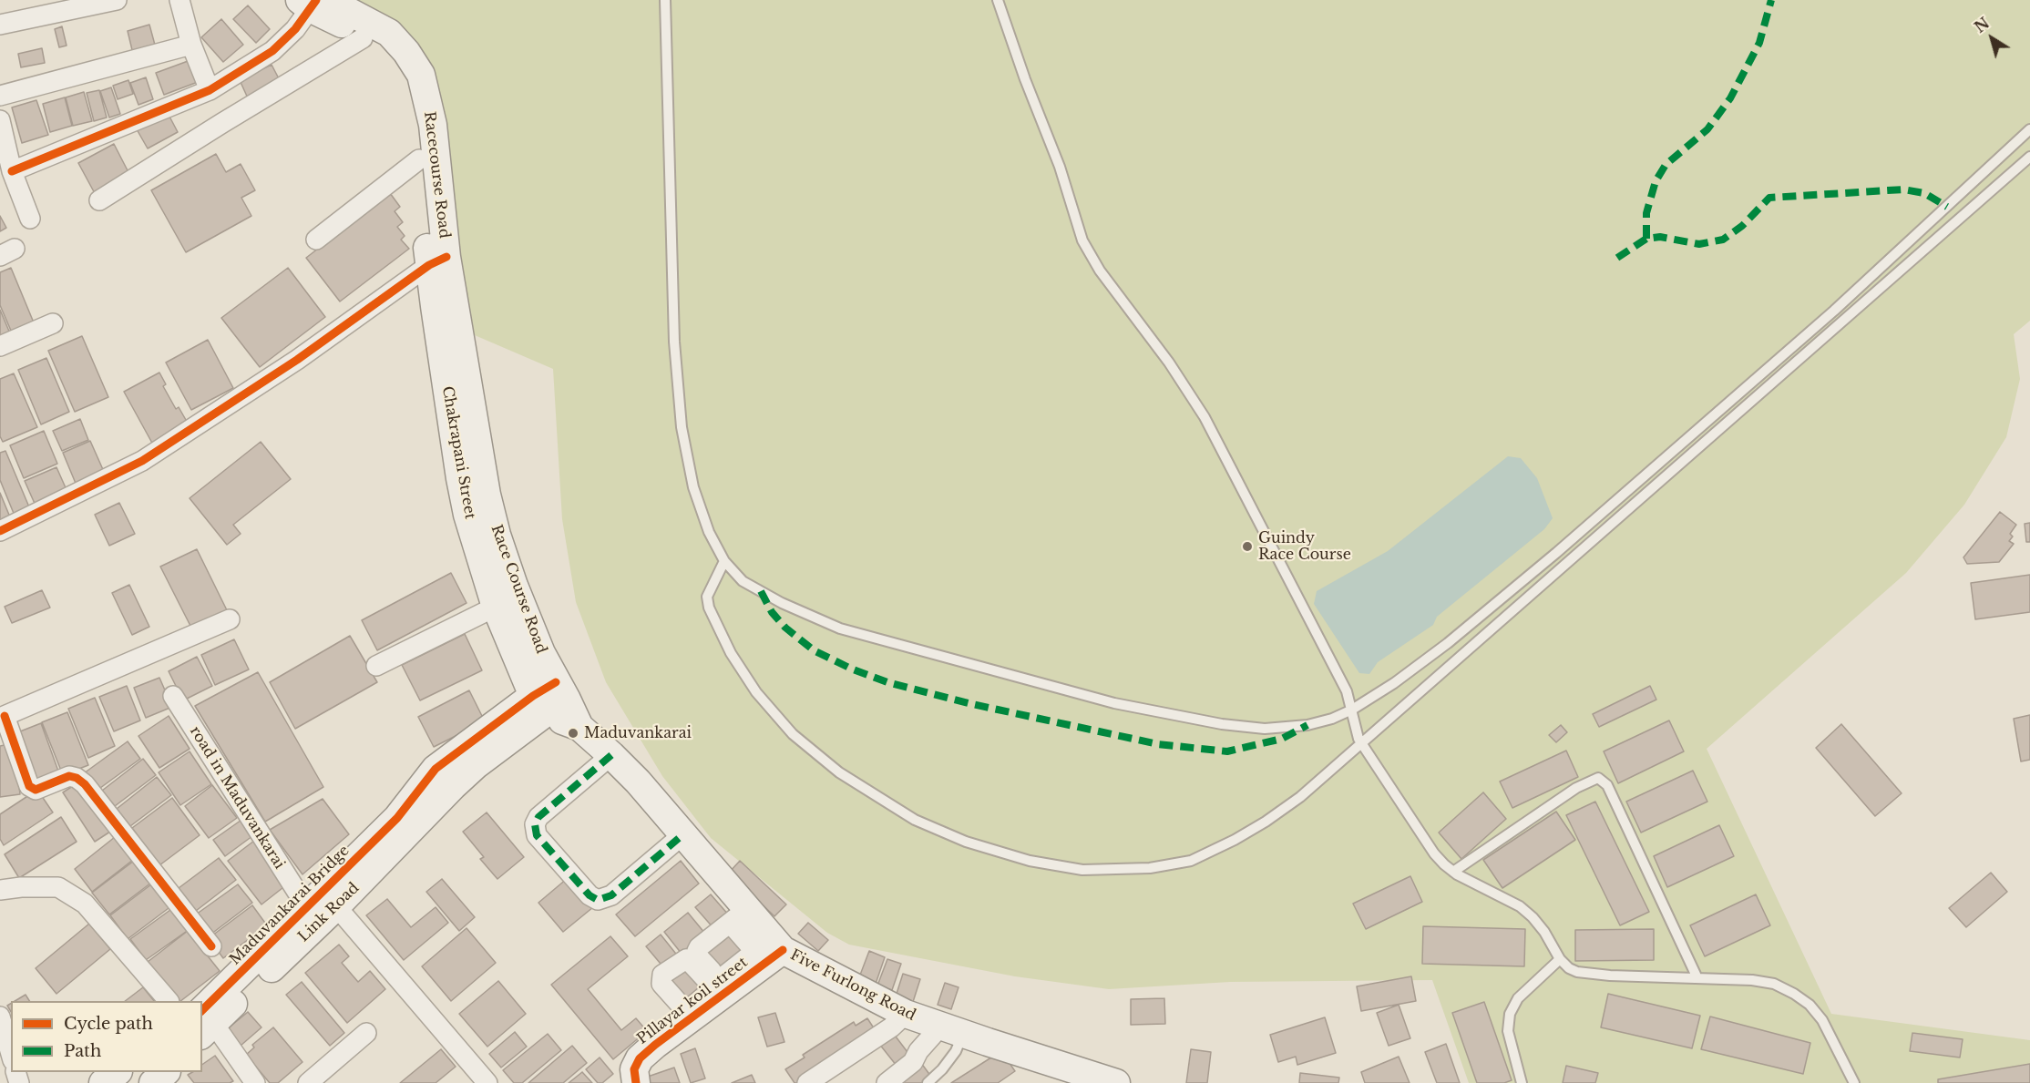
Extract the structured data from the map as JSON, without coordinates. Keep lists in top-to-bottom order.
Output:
{
  "streets": {
    "main road": [
      "Racecourse Road",
      "Chakrapani Street",
      "Race Course Road",
      "Maduvankarai Bridge",
      "Link Road",
      "Five Furlong Road",
      "Pillayar koil street"
    ],
    "street": ["road in Maduvankarai"]
  },
  "crossings": [
    ["Racecourse Road", "Chakrapani Street"],
    ["Racecourse Road", "Race Course Road"],
    ["Chakrapani Street", "Race Course Road"],
    ["Chakrapani Street", "Five Furlong Road"],
    ["Race Course Road", "Five Furlong Road"],
    ["road in Maduvankarai", "Link Road"],
    ["Maduvankarai Bridge", "Link Road"],
    ["Five Furlong Road", "Pillayar koil street"]
  ],
  "places": ["Guindy Race Course", "Maduvankarai"],
  "legend": ["Cycle path", "Path"],
  "north": "top left"
}
